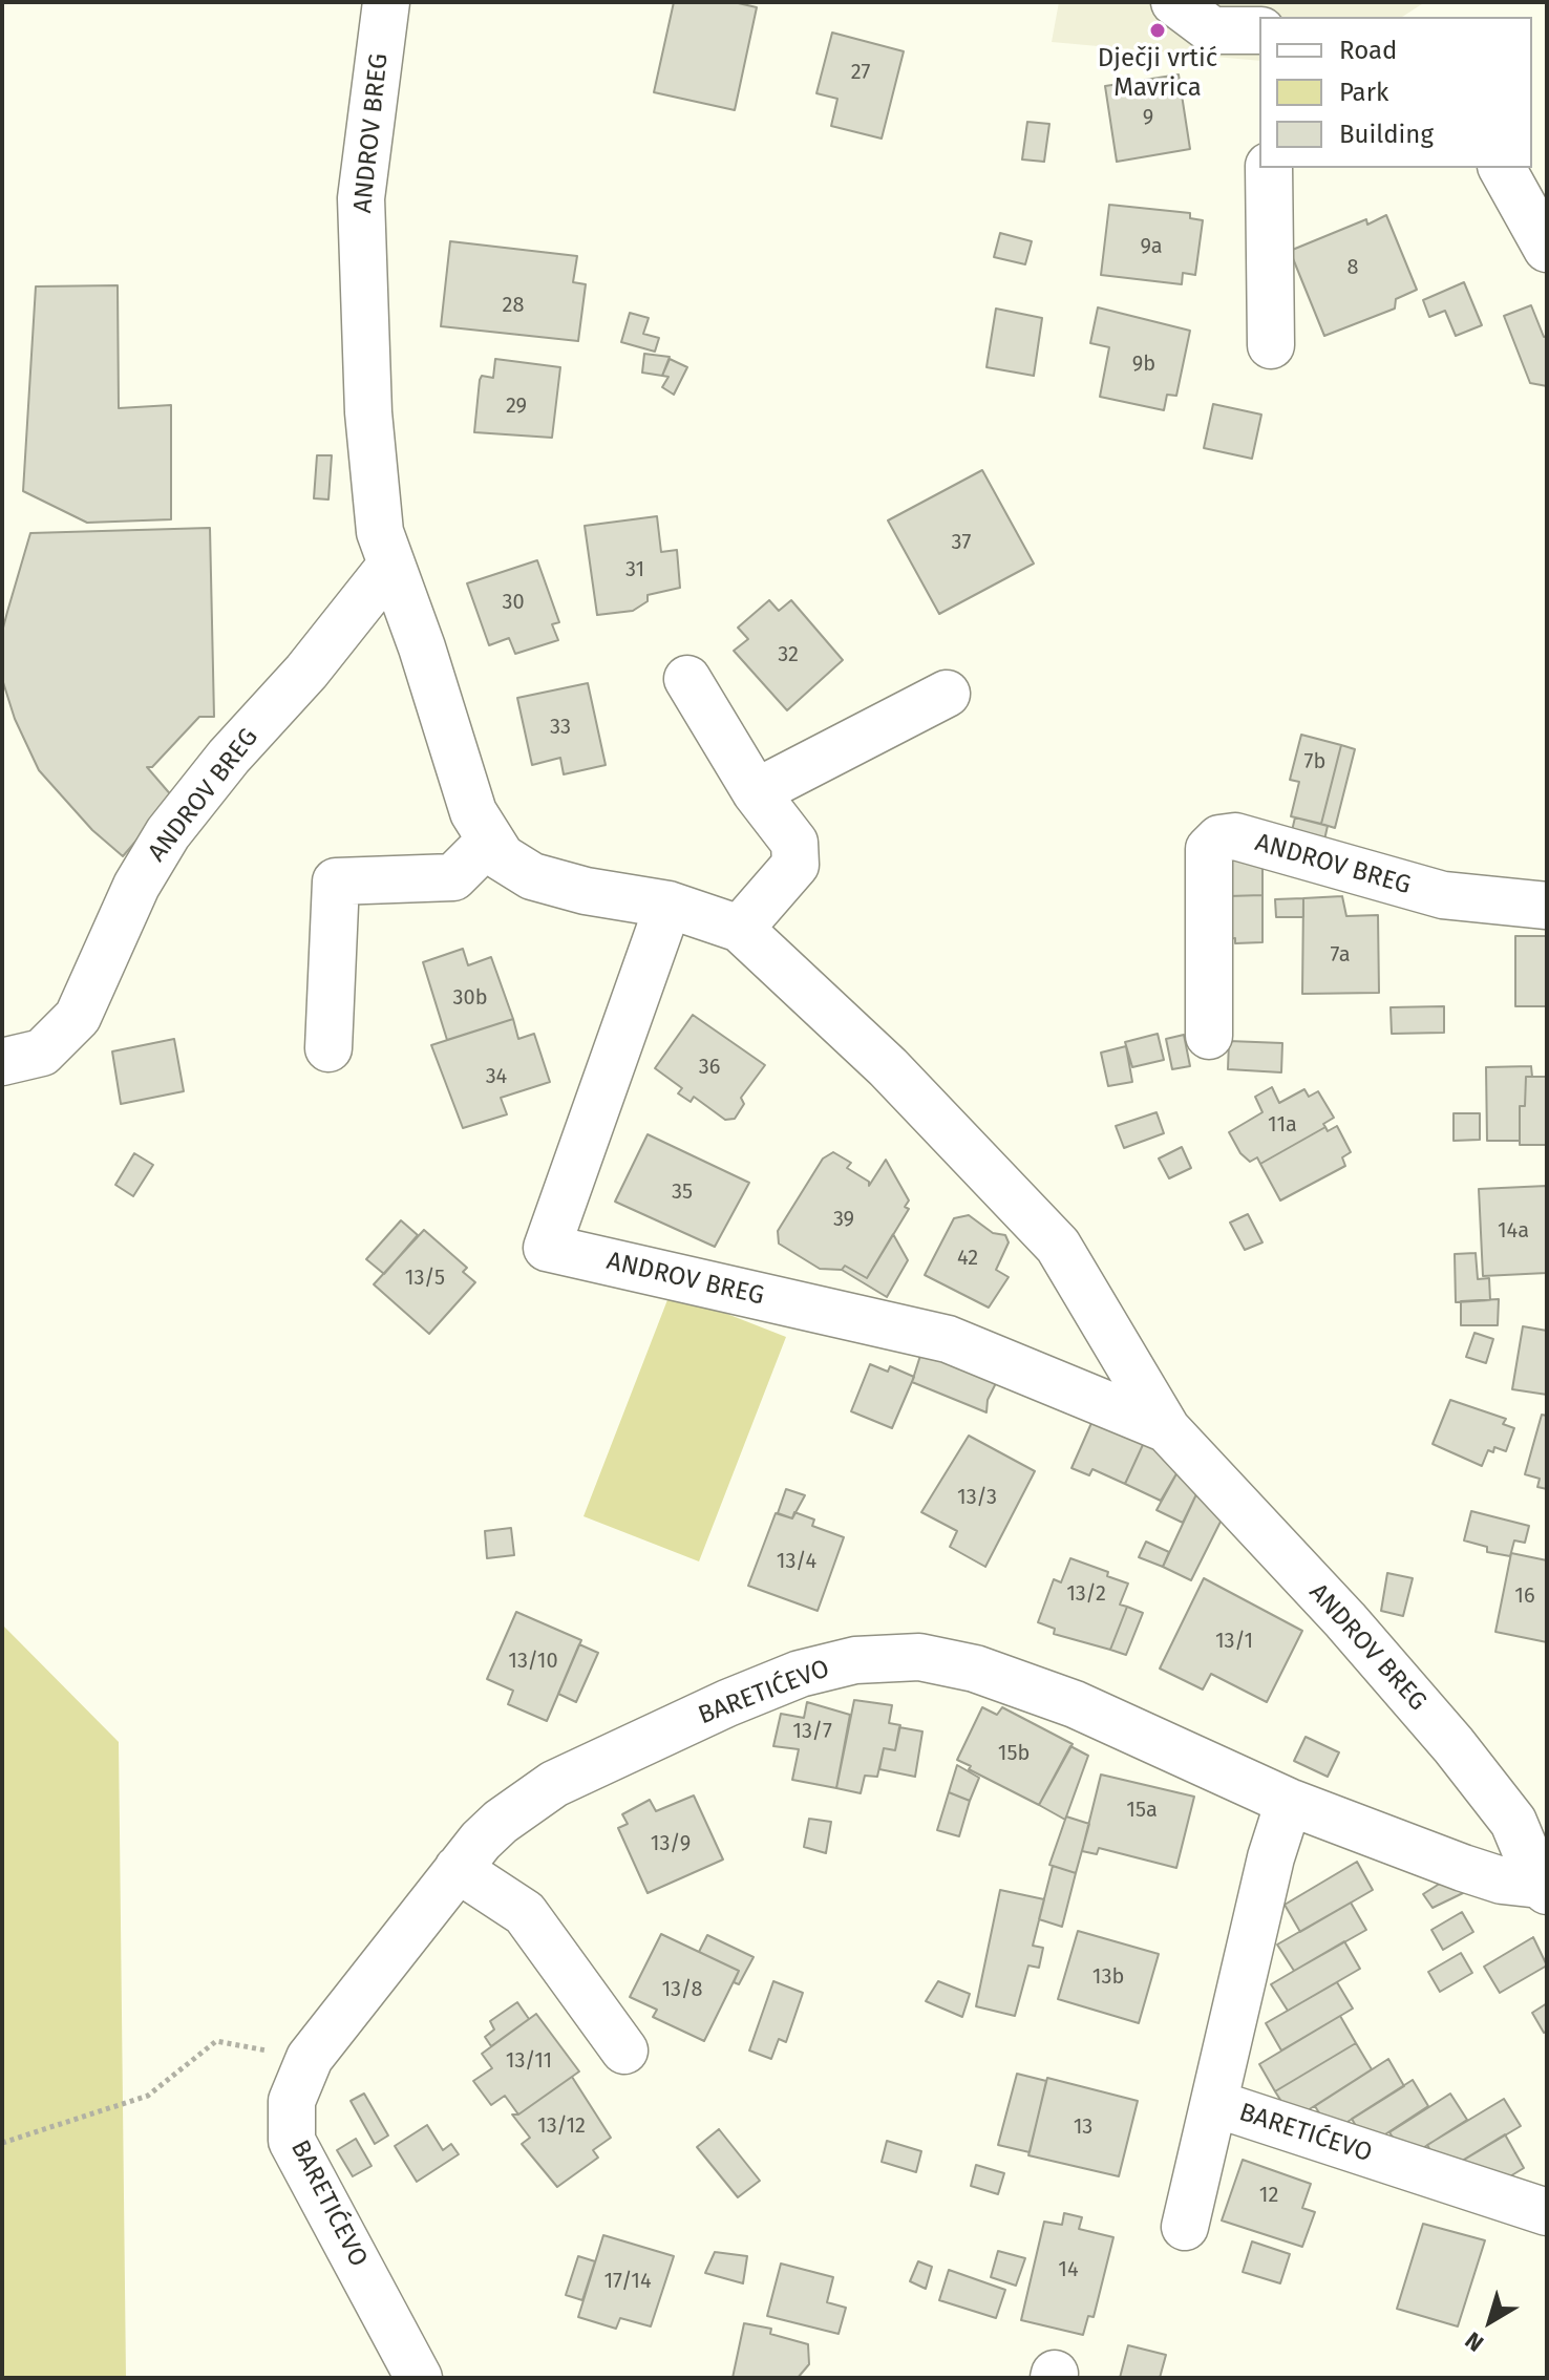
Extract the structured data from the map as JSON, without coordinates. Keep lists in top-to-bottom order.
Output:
{
  "streets": {
    "street": ["ANDROV BREG", "BARETIĆEVO"]
  },
  "crossings": [
    ["ANDROV BREG", "BARETIĆEVO"]
  ],
  "places": ["Dječji vrtić Mavrica"],
  "house_numbers": [
    "27",
    "9",
    "9a",
    "8",
    "28",
    "9b",
    "29",
    "37",
    "31",
    "30",
    "32",
    "33",
    "7b",
    "7a",
    "30b",
    "36",
    "34",
    "11a",
    "35",
    "39",
    "14a",
    "42",
    "13/5",
    "13/3",
    "13/4",
    "13/2",
    "16",
    "13/1",
    "13/10",
    "13/7",
    "15b",
    "15a",
    "13/9",
    "13b",
    "13/8",
    "13/11",
    "13/12",
    "13",
    "12",
    "14",
    "17/14"
  ],
  "legend": ["Road", "Park", "Building"],
  "north": "bottom left"
}
